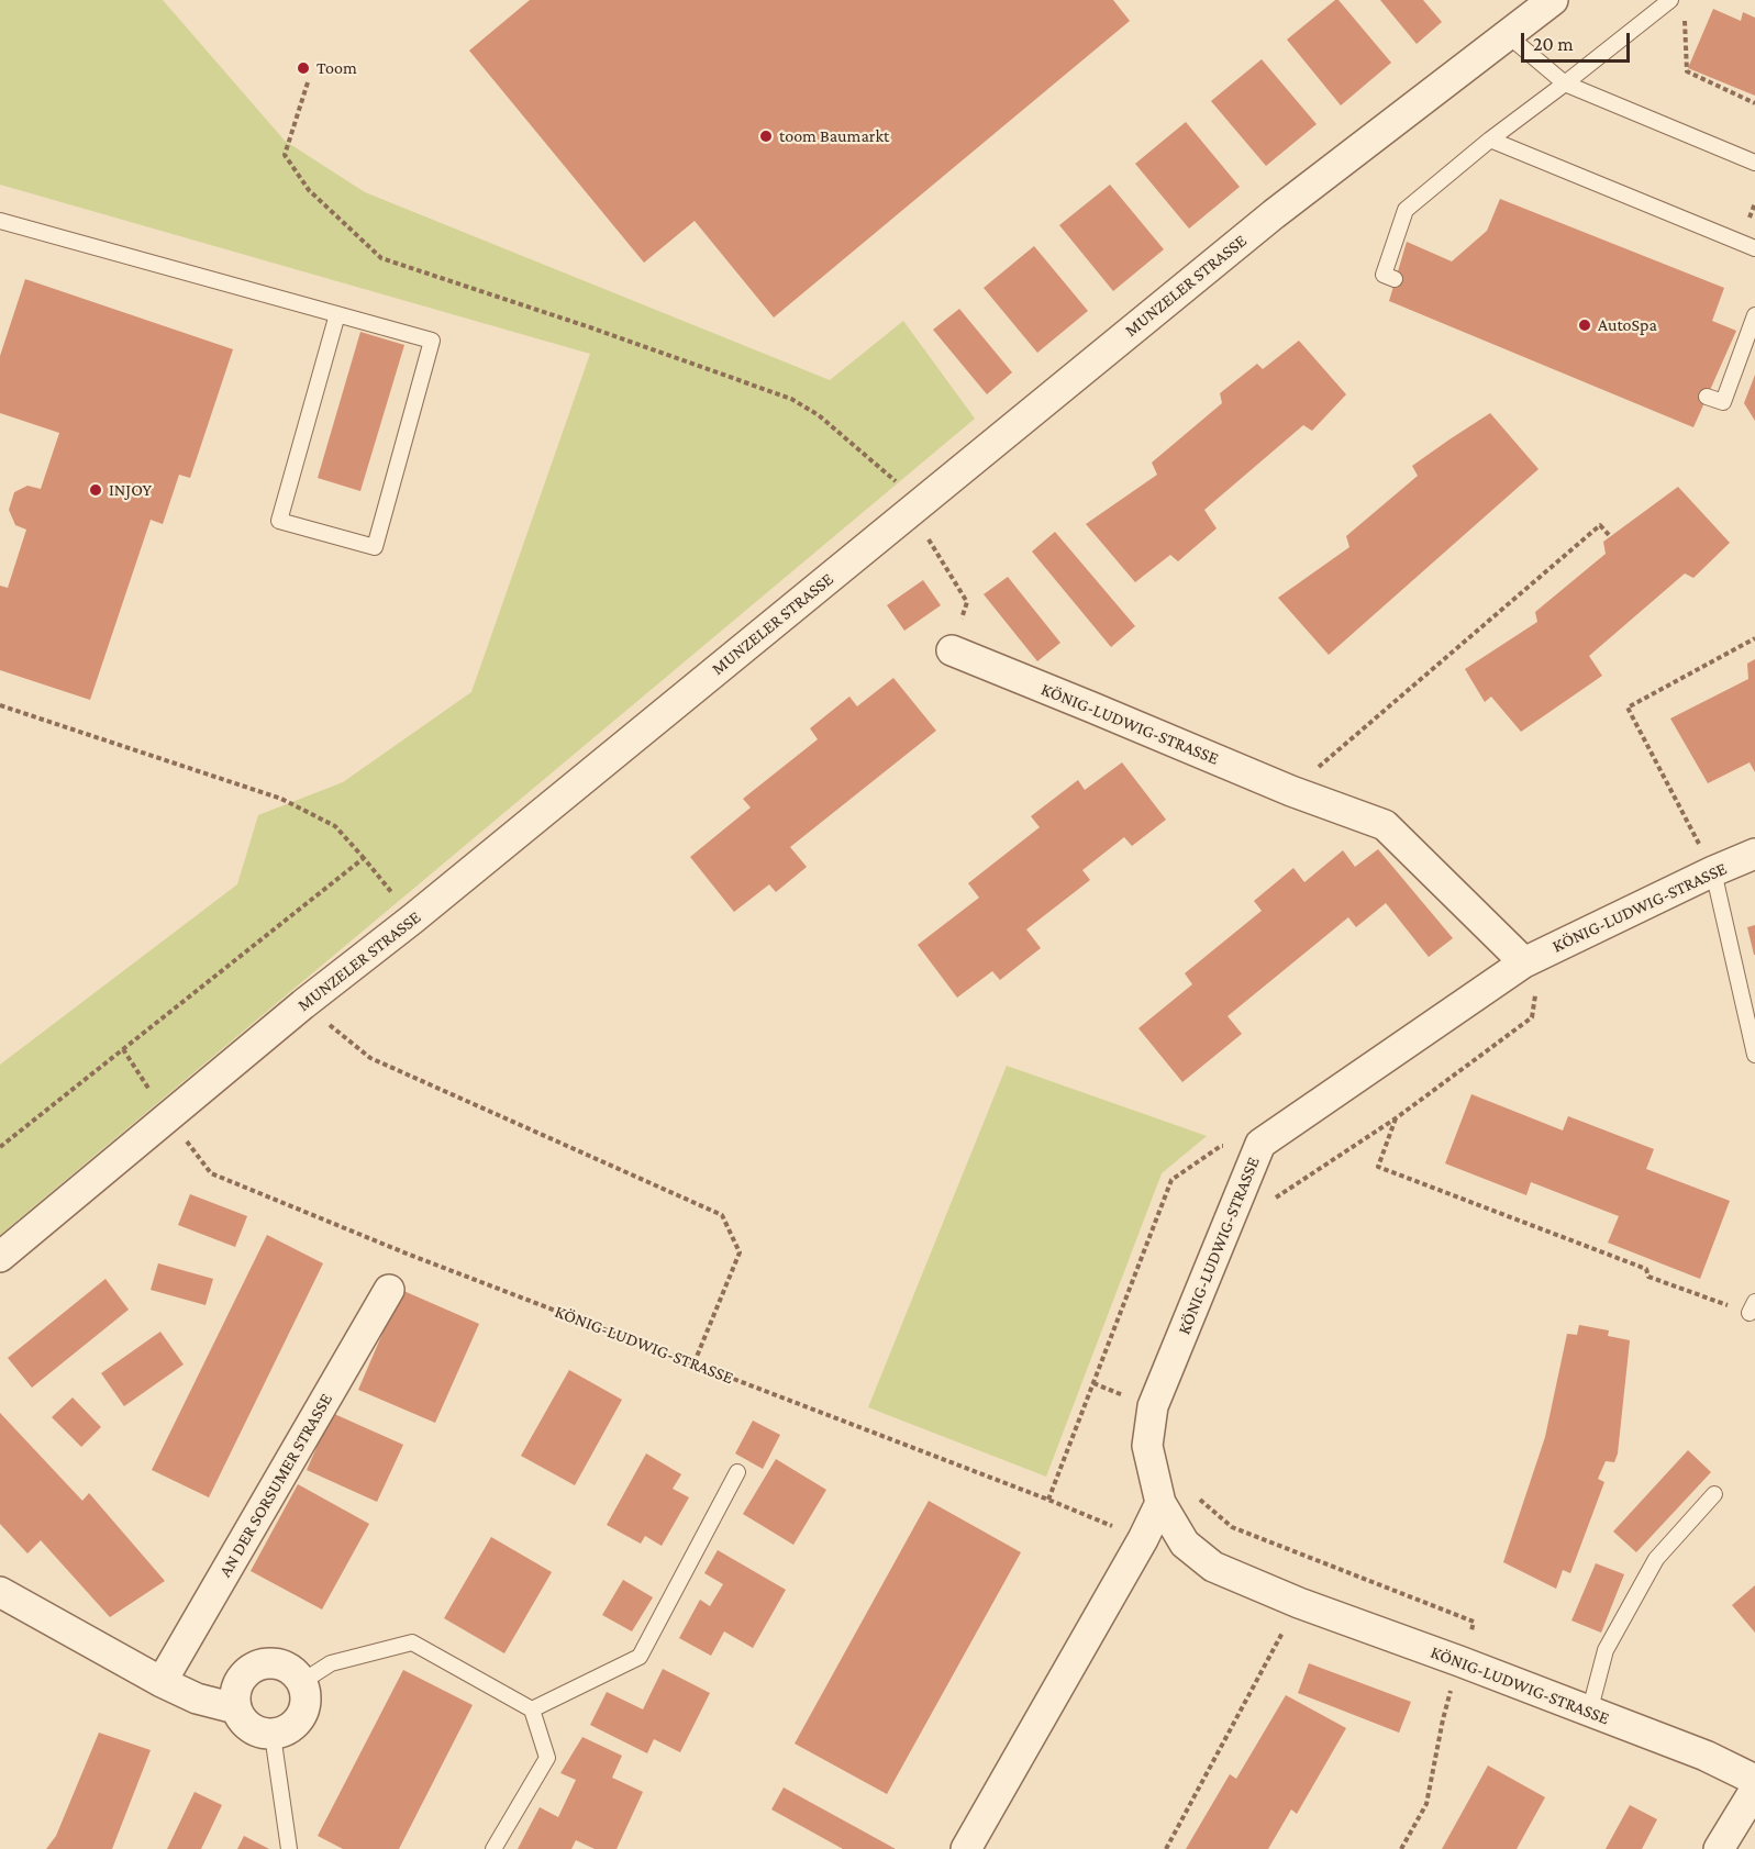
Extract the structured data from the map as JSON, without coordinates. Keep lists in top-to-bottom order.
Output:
{
  "streets": {
    "street": ["MUNZELER STRASSE", "KÖNIG-LUDWIG-STRASSE", "AN DER SORSUMER STRASSE"]
  },
  "crossings": [
    ["MUNZELER STRASSE", "KÖNIG-LUDWIG-STRASSE"]
  ],
  "places": [
    "Toom",
    "toom Baumarkt",
    "AutoSpa",
    "INJOY"
  ],
  "scale_bar": "20 m"
}
